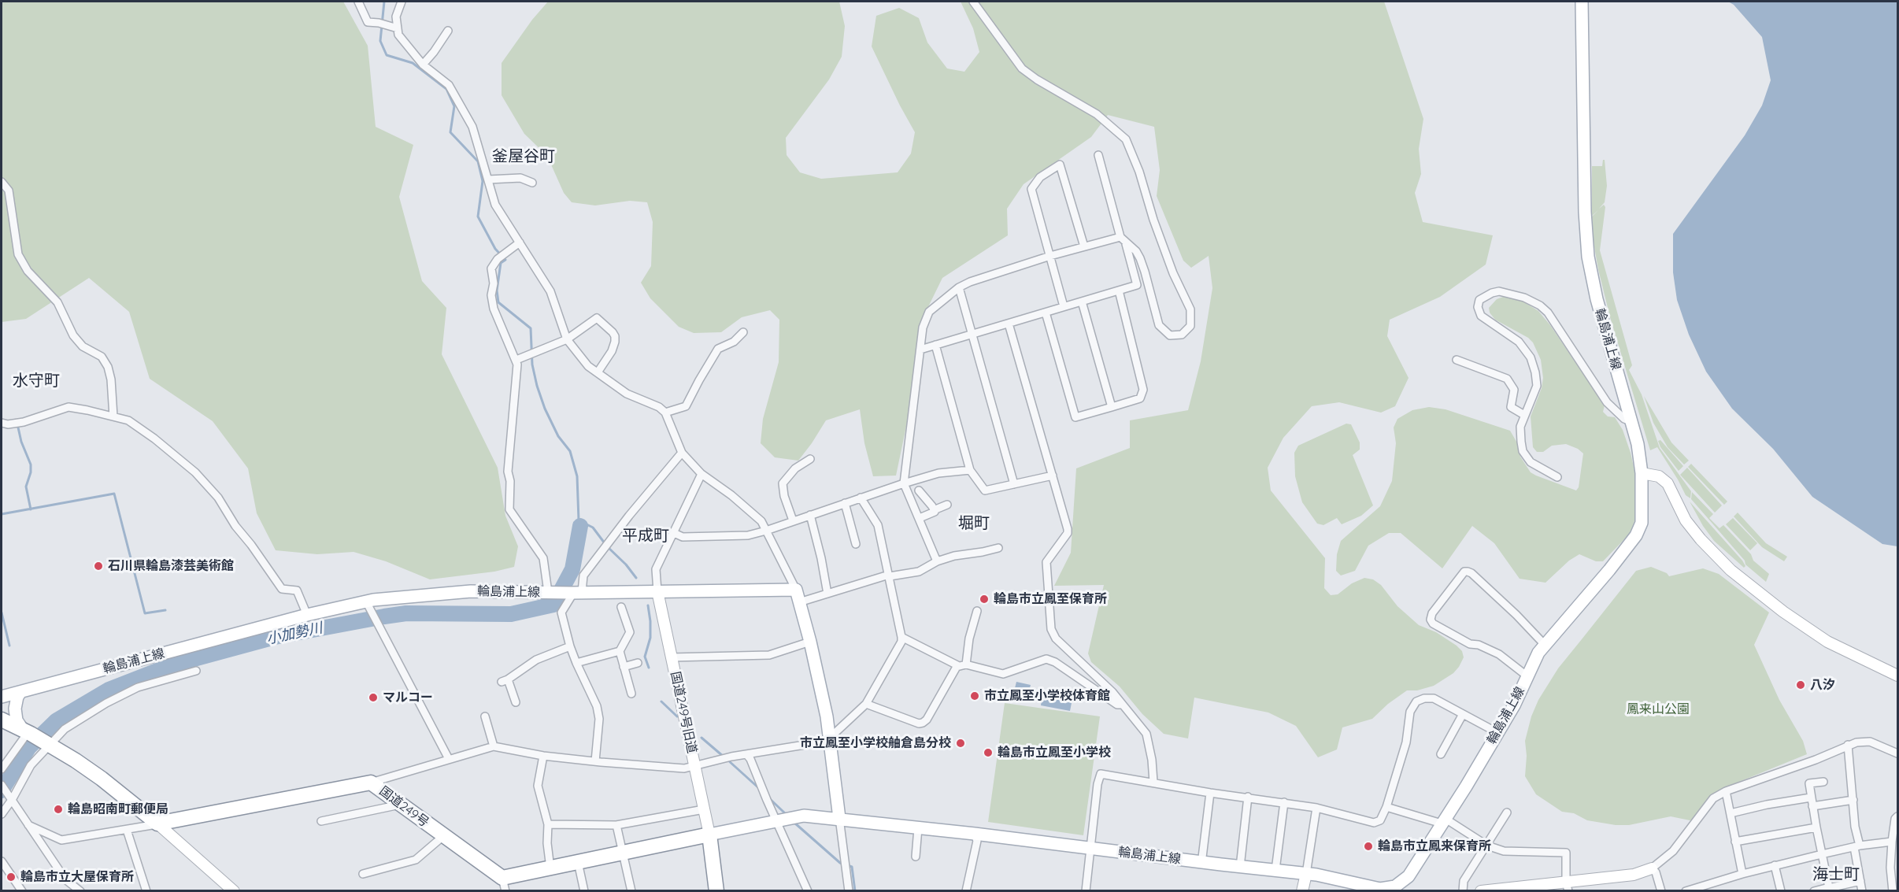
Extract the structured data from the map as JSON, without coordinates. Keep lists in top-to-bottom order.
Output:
{
  "streets": {
    "highway": ["国道249号"],
    "main road": ["輪島浦上線"],
    "street": ["国道249号旧道"]
  },
  "crossings": [
    ["輪島浦上線", "国道249号旧道"],
    ["輪島浦上線", "国道249号"],
    ["国道249号旧道", "国道249号"]
  ],
  "districts": [
    "釜屋谷町",
    "水守町",
    "堀町",
    "平成町",
    "海士町"
  ],
  "water": ["小加勢川"],
  "parks": ["鳳来山公園"],
  "places": [
    "石川県輪島漆芸美術館",
    "輪島市立鳳至保育所",
    "八汐",
    "市立鳳至小学校体育館",
    "マルコー",
    "市立鳳至小学校舳倉島分校",
    "輪島市立鳳至小学校",
    "輪島昭南町郵便局",
    "輪島市立鳳来保育所",
    "輪島市立大屋保育所"
  ]
}
